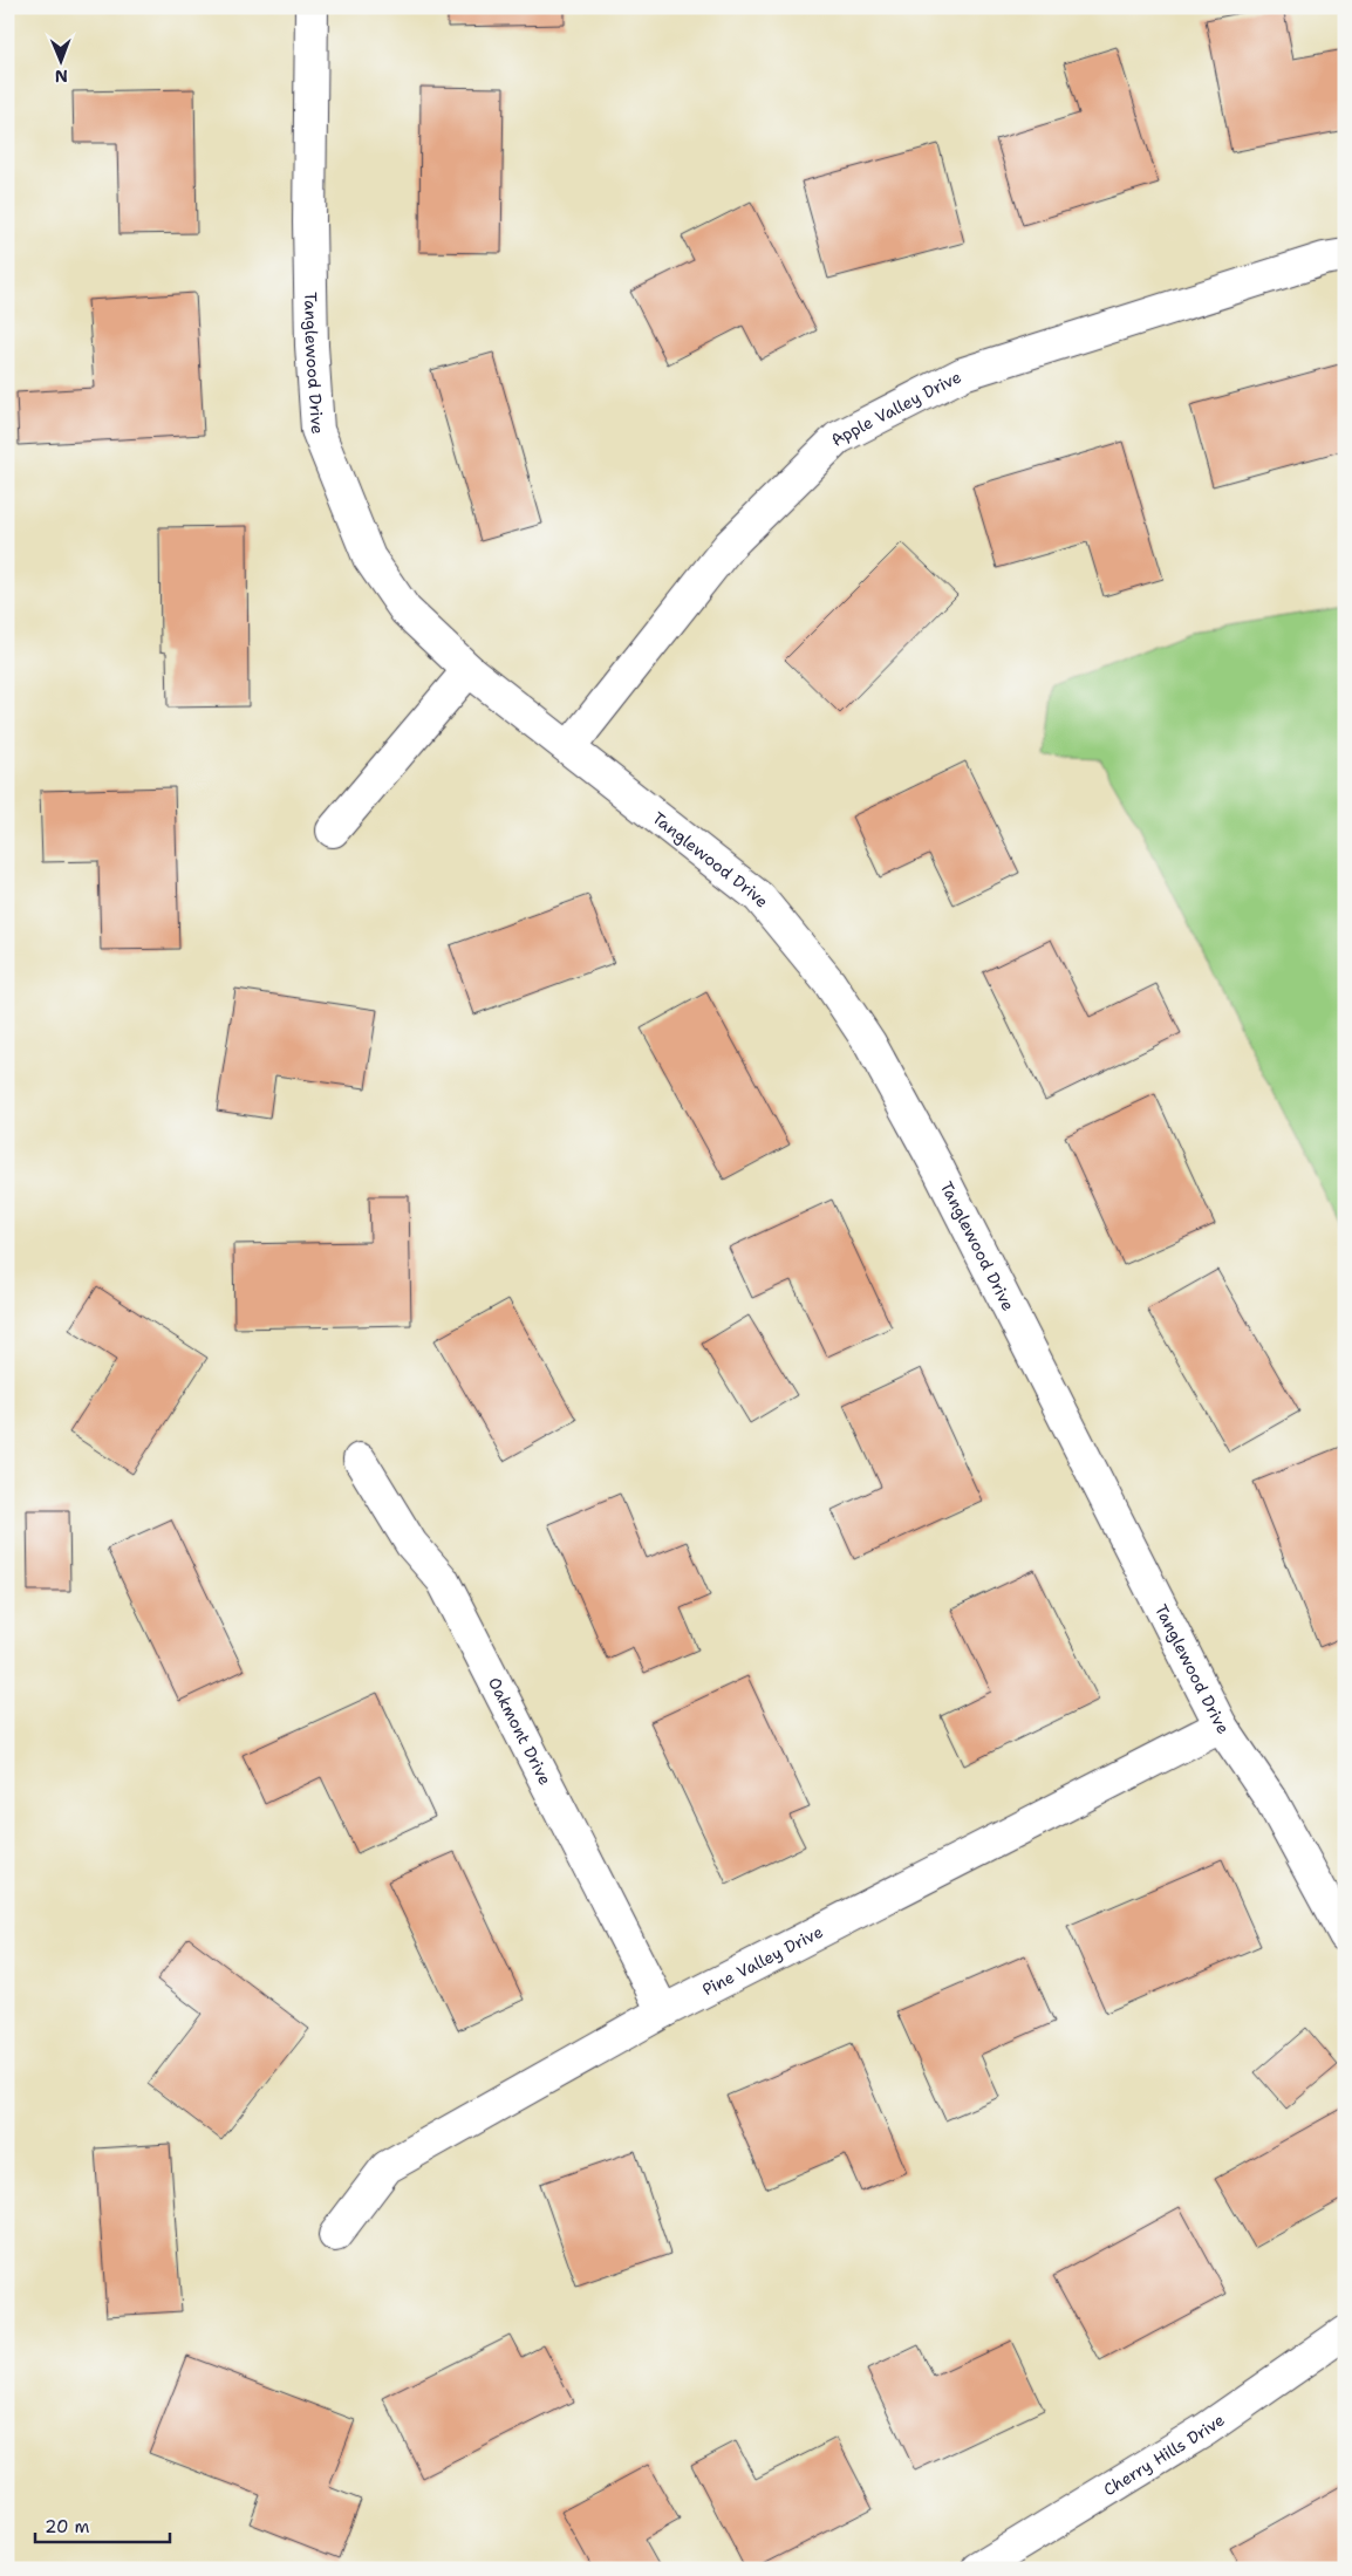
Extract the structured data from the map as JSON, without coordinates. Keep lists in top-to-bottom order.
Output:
{
  "streets": {
    "street": [
      "Tanglewood Drive",
      "Apple Valley Drive",
      "Oakmont Drive",
      "Pine Valley Drive",
      "Cherry Hills Drive"
    ]
  },
  "crossings": [
    ["Tanglewood Drive", "Apple Valley Drive"],
    ["Tanglewood Drive", "Pine Valley Drive"],
    ["Oakmont Drive", "Pine Valley Drive"]
  ],
  "scale_bar": "20 m",
  "north": "bottom"
}
